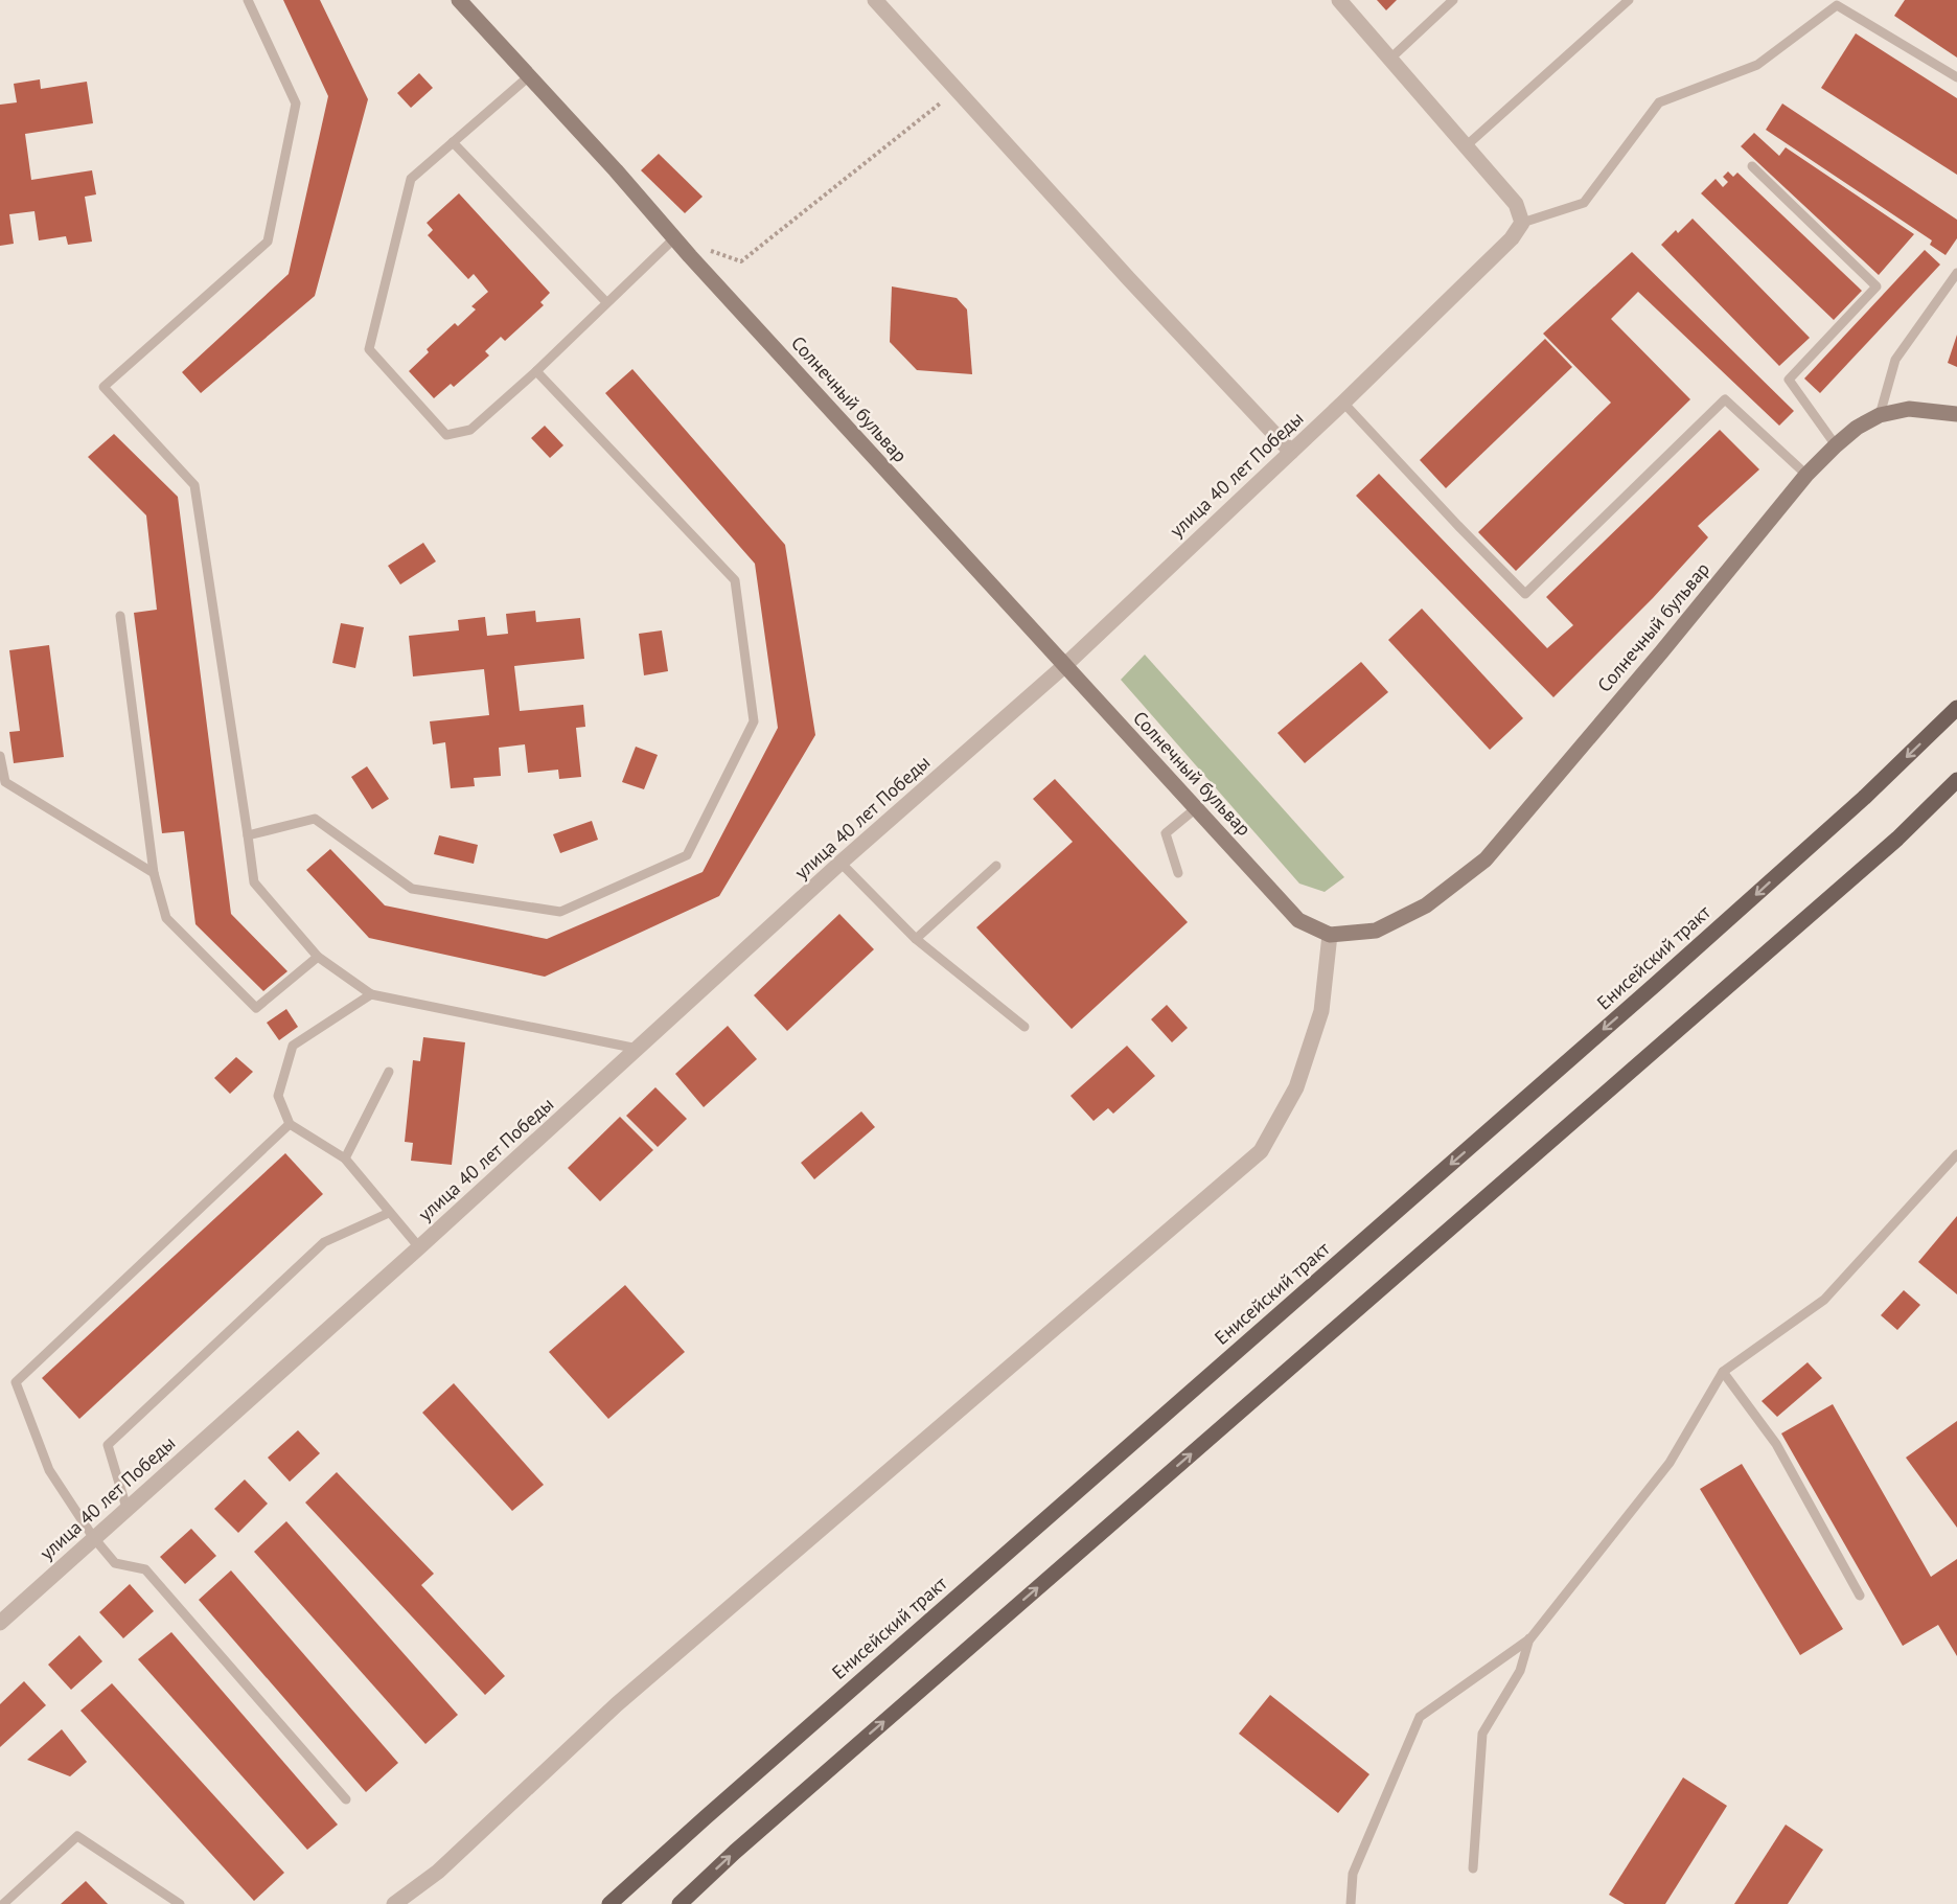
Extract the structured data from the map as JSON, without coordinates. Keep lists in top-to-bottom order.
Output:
{
  "streets": {
    "main road": ["Солнечный бульвар", "Енисейский тракт"],
    "street": ["улица 40 лет Победы"]
  },
  "crossings": [
    ["Солнечный бульвар", "улица 40 лет Победы"]
  ]
}
